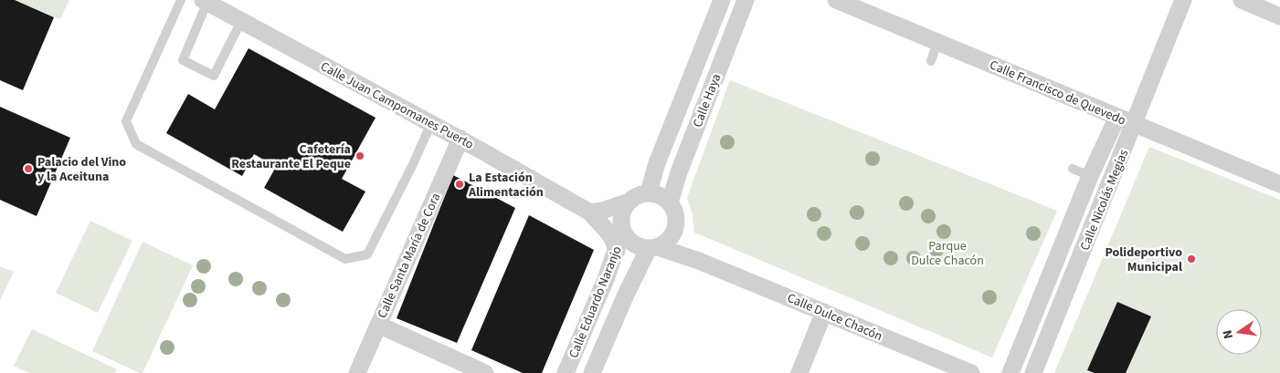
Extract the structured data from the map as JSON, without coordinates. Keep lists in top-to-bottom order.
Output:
{
  "streets": {
    "street": [
      "Calle Francisco de Quevedo",
      "Calle Haya",
      "Calle Juan Campomanes Puerto",
      "Calle Nicolás Megías",
      "Calle Santa María de Cora",
      "Calle Eduardo Naranjo",
      "Calle Dulce Chacón"
    ]
  },
  "crossings": [
    ["Calle Francisco de Quevedo", "Calle Nicolás Megías"],
    ["Calle Haya", "Calle Eduardo Naranjo"],
    ["Calle Haya", "Calle Dulce Chacón"],
    ["Calle Juan Campomanes Puerto", "Calle Santa María de Cora"],
    ["Calle Juan Campomanes Puerto", "Calle Eduardo Naranjo"],
    ["Calle Eduardo Naranjo", "Calle Dulce Chacón"]
  ],
  "parks": ["Parque Dulce Chacón"],
  "places": [
    "Cafetería Restaurante El Peque",
    "Palacio del Vino y la Aceituna",
    "La Estación Alimentación",
    "Polideportivo Municipal"
  ],
  "north": "left"
}
